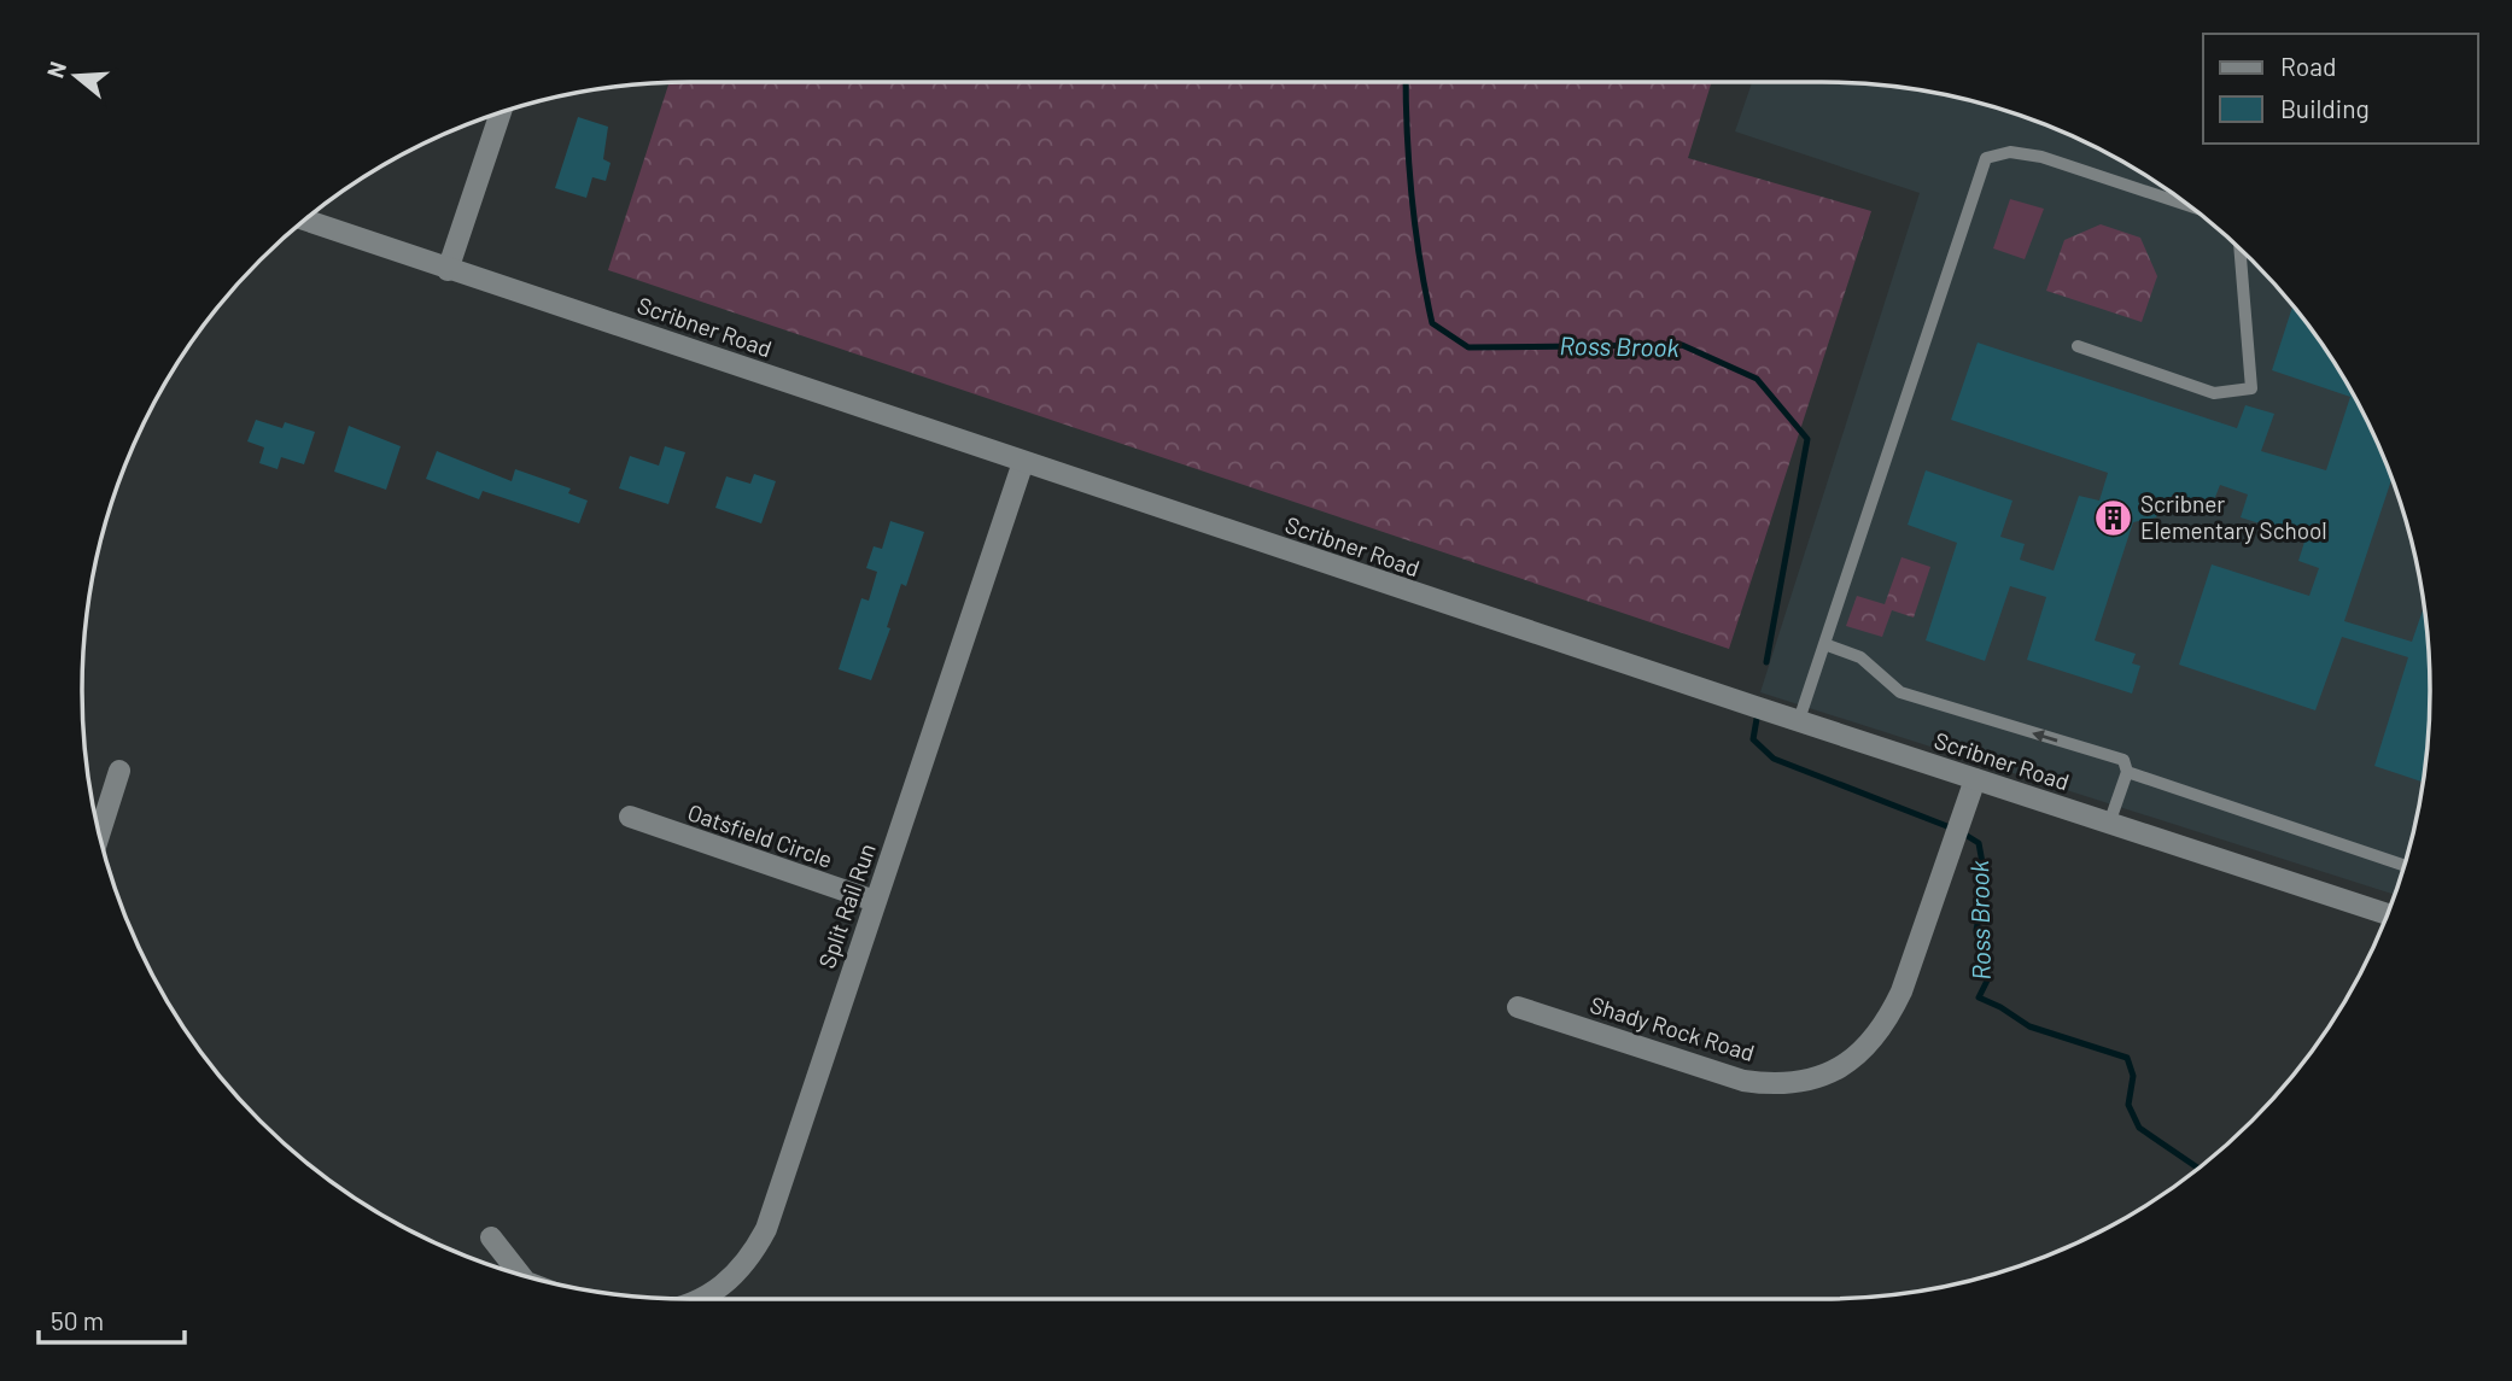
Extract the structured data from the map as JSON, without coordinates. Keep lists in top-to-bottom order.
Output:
{
  "streets": {
    "street": [
      "Scribner Road",
      "Oatsfield Circle",
      "Split Rail Run",
      "Shady Rock Road"
    ]
  },
  "crossings": [
    ["Scribner Road", "Split Rail Run"],
    ["Scribner Road", "Shady Rock Road"],
    ["Oatsfield Circle", "Split Rail Run"]
  ],
  "water": ["Ross Brook"],
  "places": {
    "building": ["Scribner Elementary School"]
  },
  "legend": ["Road", "Building"],
  "scale_bar": "50 m",
  "north": "left"
}
